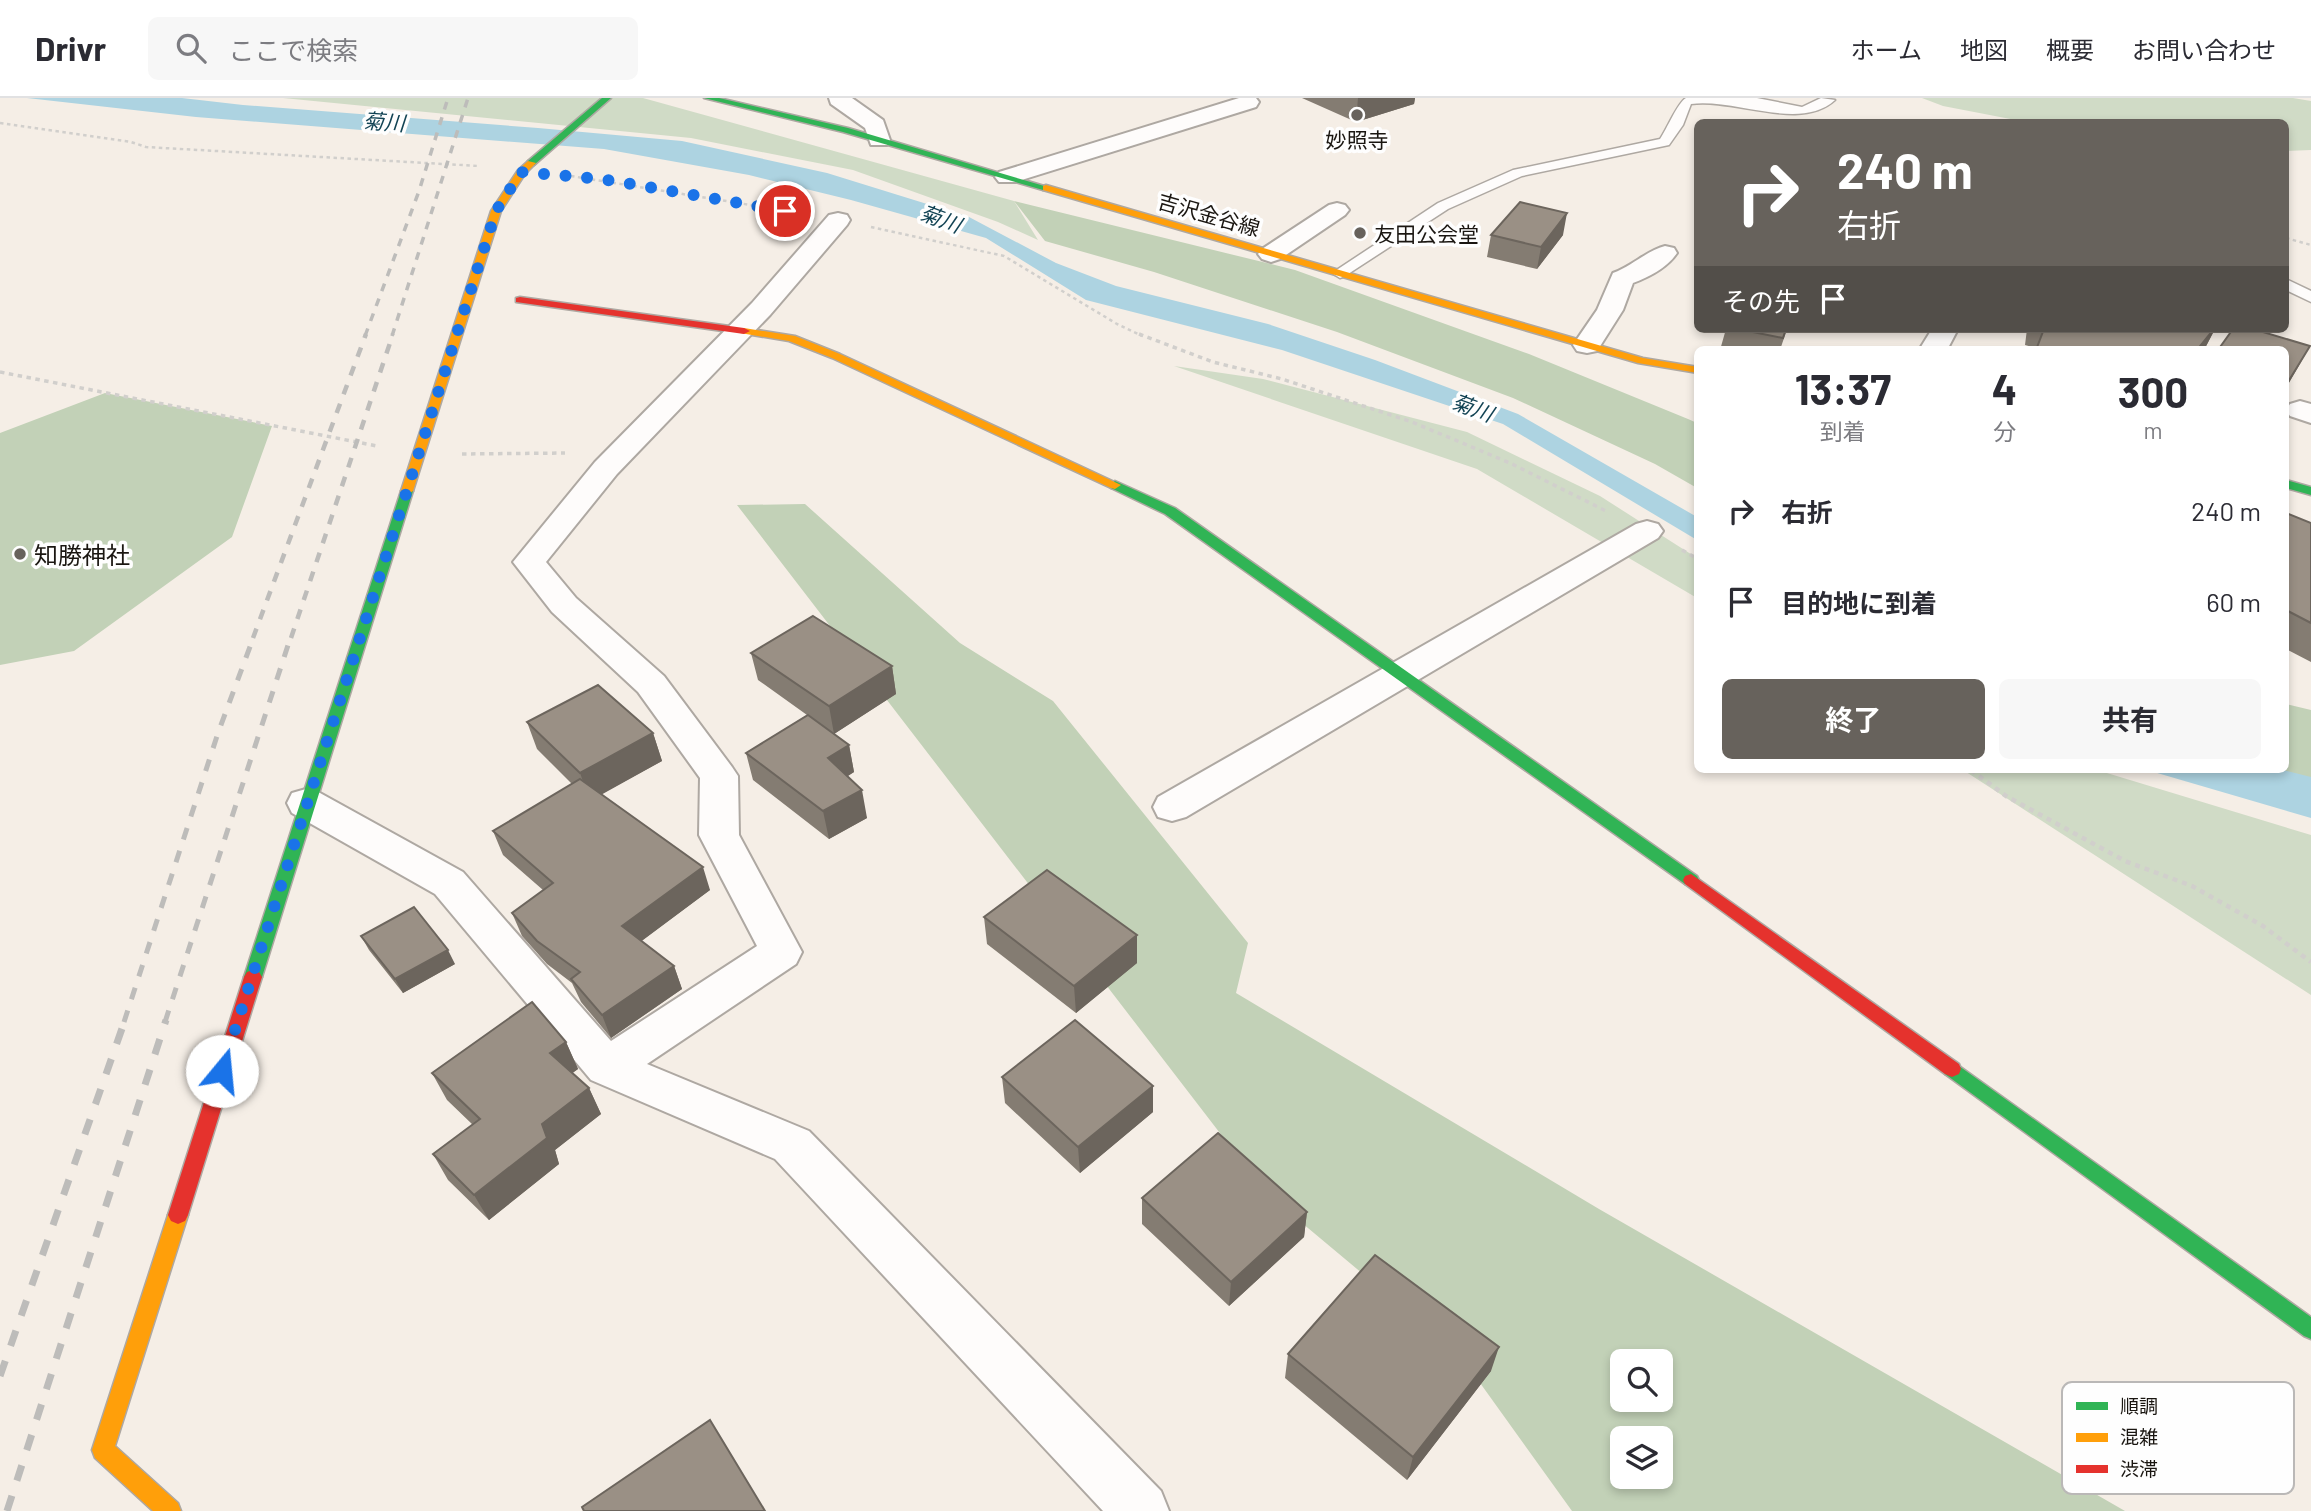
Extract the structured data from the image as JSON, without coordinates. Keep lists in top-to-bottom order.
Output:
{
  "streets": {
    "street": ["吉沢金谷線"]
  },
  "water": ["菊川"],
  "places": ["妙照寺", "友田公会堂", "知勝神社"],
  "legend": ["順調", "混雑", "渋滞"],
  "page": {
    "header": "Drivr",
    "search": "ここで検索",
    "nav": [
      "ホーム",
      "地図",
      "概要",
      "お問い合わせ"
    ],
    "turn": ["240 m", "右折"],
    "then": "その先",
    "eta": [
      "13:37",
      "到着",
      "4",
      "分",
      "300",
      "m"
    ],
    "list": [
      {
        "name": "右折",
        "value": "240 m"
      },
      {
        "name": "目的地に到着",
        "value": "60 m"
      }
    ],
    "buttons": ["終了", "共有"]
  }
}
